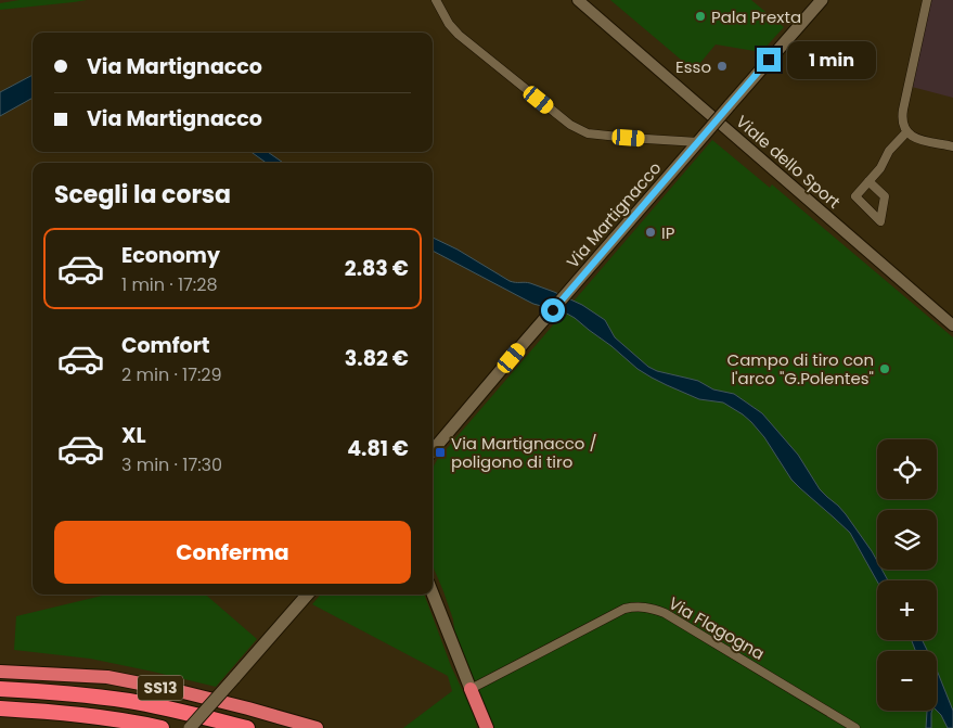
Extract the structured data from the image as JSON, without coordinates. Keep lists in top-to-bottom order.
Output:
{
  "streets": {
    "highway": ["SS13"],
    "main road": ["Via Martignacco"],
    "street": ["Viale dello Sport", "Via Flagogna"]
  },
  "places": {
    "other": [
      "Pala Prexta",
      "Esso",
      "IP",
      "Campo di tiro con l'arco \"G.Polentes\""
    ],
    "transit": ["Via Martignacco / poligono di tiro"]
  },
  "page": {
    "banner": ["Via Martignacco", "Via Martignacco"],
    "bubble": "1 min",
    "heading": "Scegli la corsa",
    "list": [
      {
        "name": "Economy",
        "note": "1 min · 17:28",
        "value": "2.83 €"
      },
      {
        "name": "Comfort",
        "note": "2 min · 17:29",
        "value": "3.82 €"
      },
      {
        "name": "XL",
        "note": "3 min · 17:30",
        "value": "4.81 €"
      }
    ],
    "map_buttons": ["+", "−"],
    "buttons": "Conferma"
  }
}
